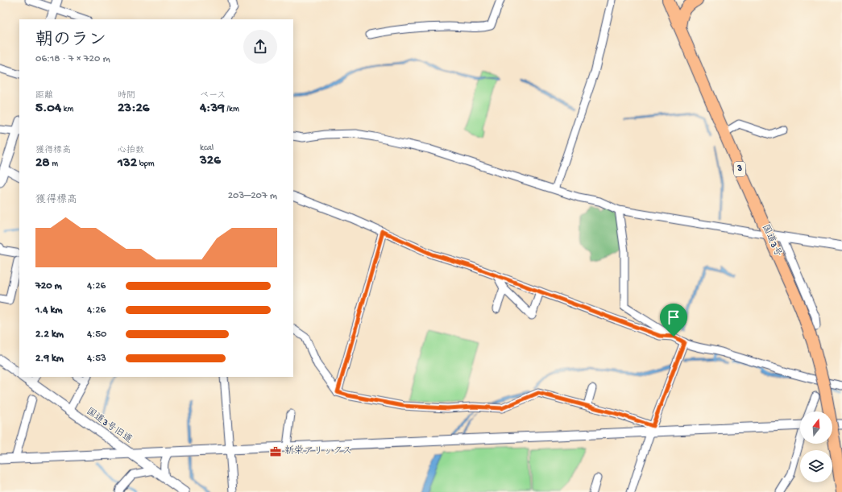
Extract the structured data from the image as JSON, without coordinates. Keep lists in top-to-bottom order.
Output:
{
  "streets": {
    "highway": ["3", "国道3号"],
    "street": ["国道3号旧道"]
  },
  "places": {
    "office": ["新栄アリックス"]
  },
  "north": "top",
  "page": {
    "heading": ["朝のラン", "06:18 · 7 × 720 m"],
    "stats": [
      ["距離", "5.04 km"],
      ["時間", "23:26"],
      ["ペース", "4:39 /km"],
      ["獲得標高", "28 m"],
      ["心拍数", "132 bpm"],
      ["kcal", "326"]
    ],
    "chart": ["獲得標高", "203–207 m"],
    "list": [
      {
        "name": "720 m",
        "note": "4:26"
      },
      {
        "name": "1.4 km",
        "note": "4:26"
      },
      {
        "name": "2.2 km",
        "note": "4:50"
      },
      {
        "name": "2.9 km",
        "note": "4:53"
      }
    ]
  }
}
